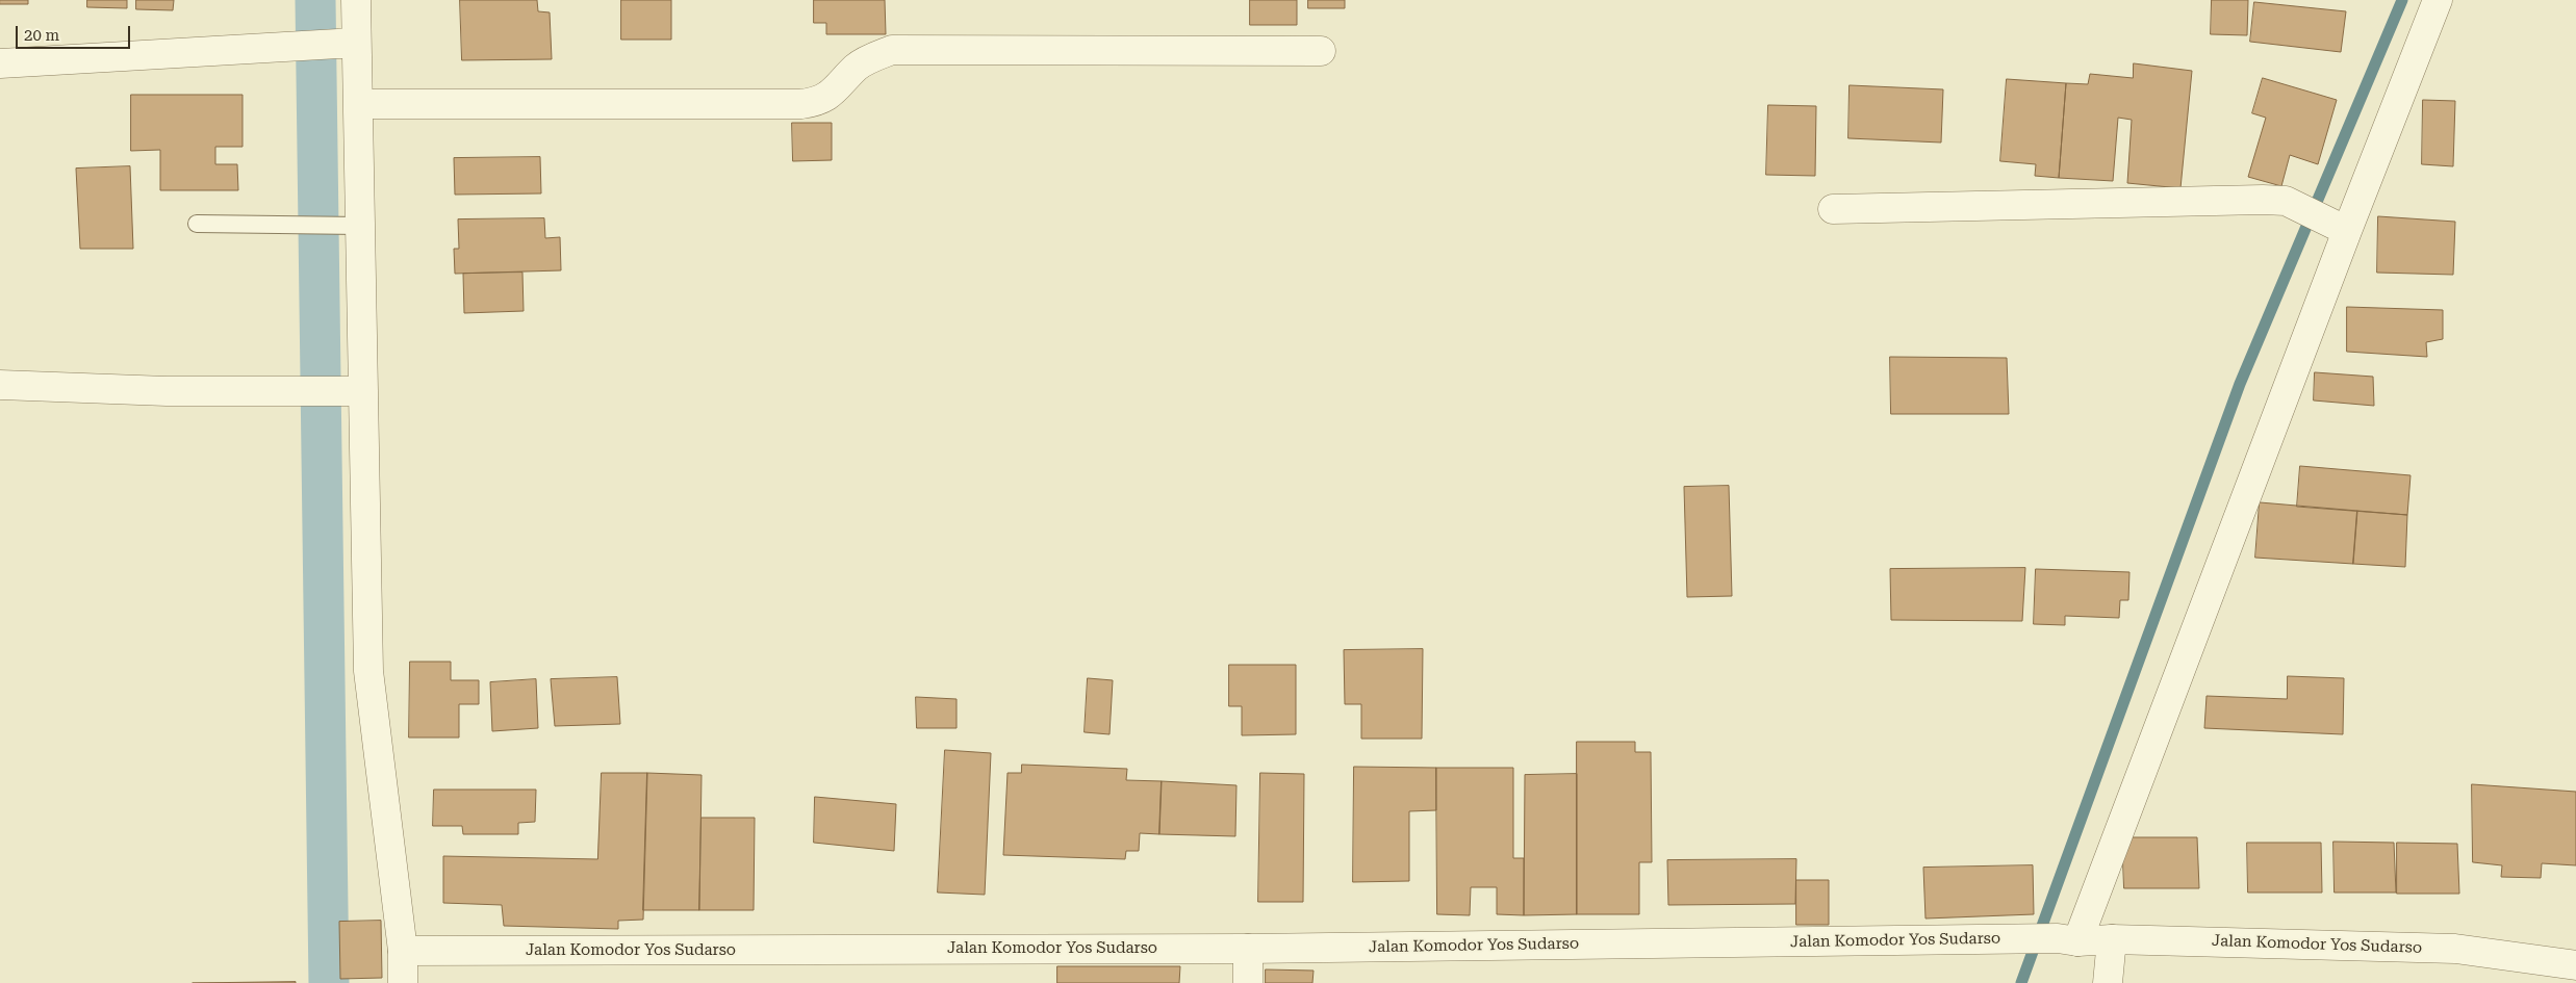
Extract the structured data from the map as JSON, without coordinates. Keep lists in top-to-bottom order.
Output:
{
  "streets": {
    "street": ["Jalan Komodor Yos Sudarso"]
  },
  "scale_bar": "20 m"
}
